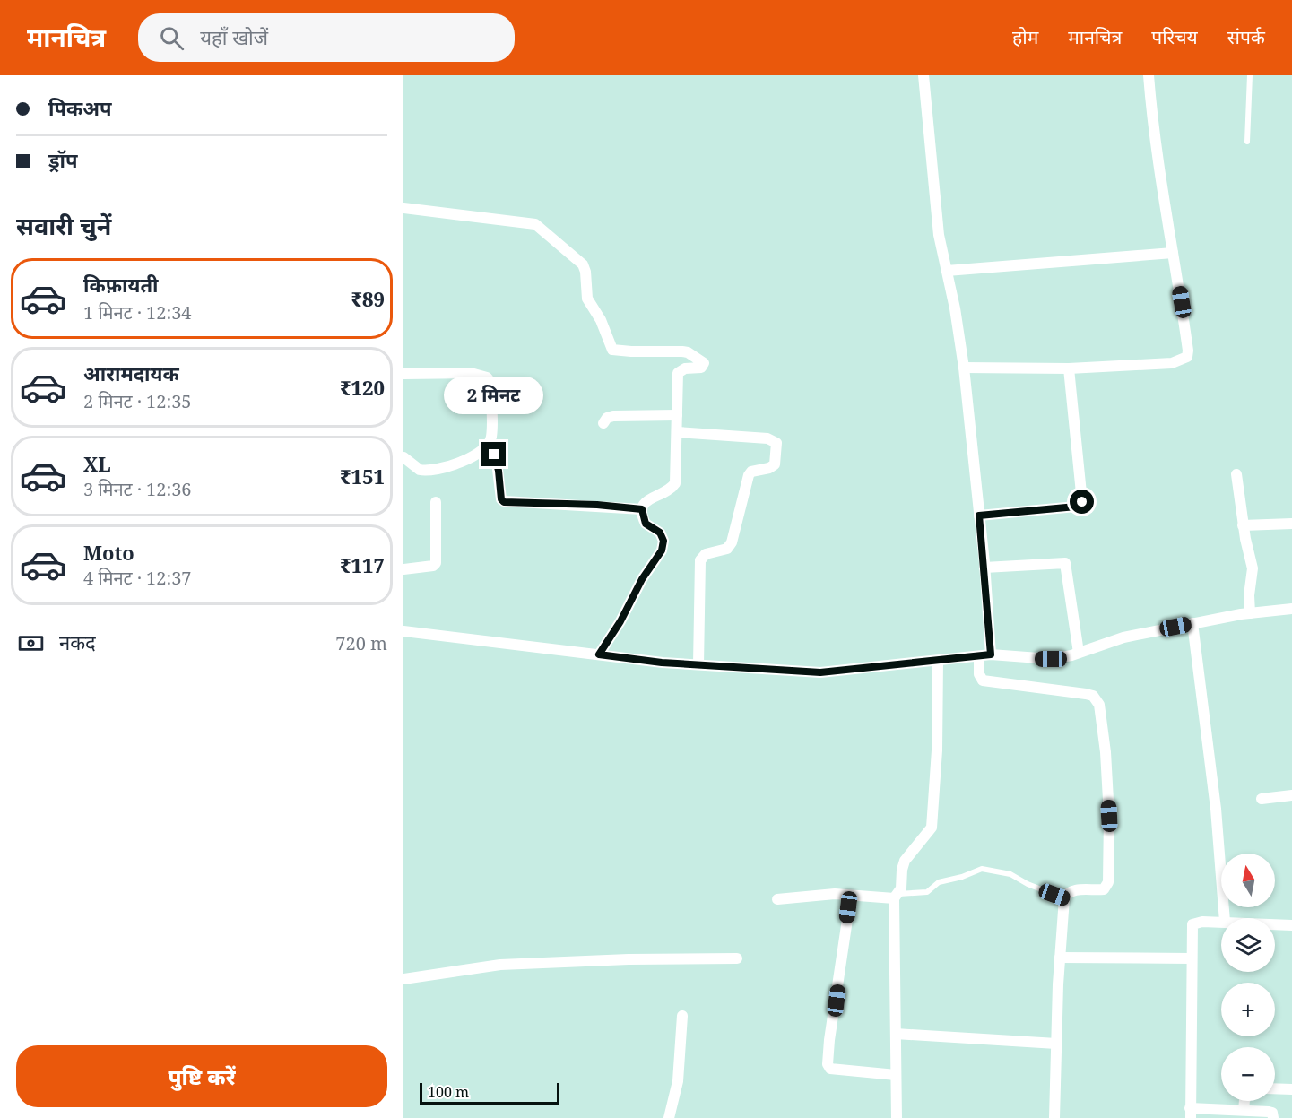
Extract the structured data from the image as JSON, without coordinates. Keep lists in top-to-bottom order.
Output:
{
  "scale_bar": "100 m",
  "north": "top",
  "page": {
    "header": "मानचित्र",
    "search": "यहाँ खोजें",
    "nav": [
      "होम",
      "मानचित्र",
      "परिचय",
      "संपर्क"
    ],
    "banner": ["पिकअप", "ड्रॉप"],
    "heading": "सवारी चुनें",
    "list": [
      {
        "name": "किफ़ायती",
        "note": "1 मिनट · 12:34",
        "value": "₹89"
      },
      {
        "name": "आरामदायक",
        "note": "2 मिनट · 12:35",
        "value": "₹120"
      },
      {
        "name": "XL",
        "note": "3 मिनट · 12:36",
        "value": "₹151"
      },
      {
        "name": "Moto",
        "note": "4 मिनट · 12:37",
        "value": "₹117"
      }
    ],
    "bubble": "2 मिनट",
    "pay": ["नकद", "720 m"],
    "map_buttons": ["+", "−"],
    "buttons": "पुष्टि करें",
    "scale": "100 m"
  }
}
